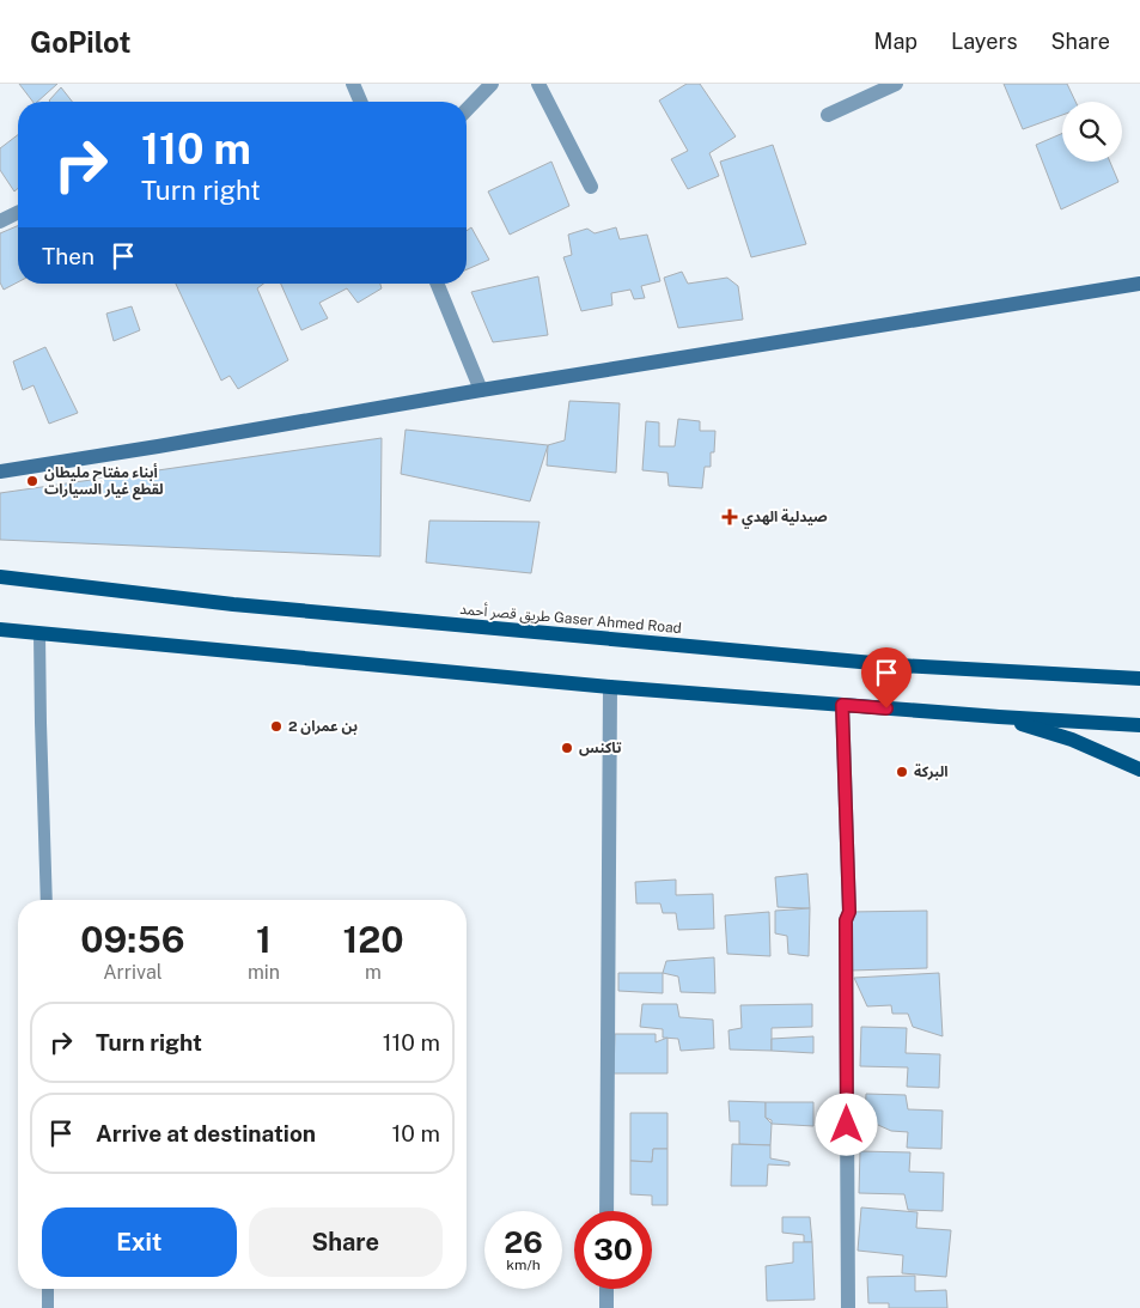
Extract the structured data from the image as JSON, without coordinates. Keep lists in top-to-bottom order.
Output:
{
  "streets": {
    "main road": ["طريق قصر أحمد Gaser Ahmed Road"]
  },
  "places": {
    "other": [
      "أبناء مفتاح مليطان لقطع غيار السيارات",
      "بن عمران 2",
      "تاكنس",
      "البركة"
    ],
    "health": ["صيدلية الهدي"]
  },
  "page": {
    "header": "GoPilot",
    "nav": ["Map", "Layers", "Share"],
    "turn": ["110 m", "Turn right"],
    "then": "Then",
    "eta": [
      "09:56",
      "Arrival",
      "1",
      "min",
      "120",
      "m"
    ],
    "list": [
      {
        "name": "Turn right",
        "value": "110 m"
      },
      {
        "name": "Arrive at destination",
        "value": "10 m"
      }
    ],
    "buttons": ["Exit", "Share"],
    "speed": "26 km/h",
    "limit": "30"
  }
}
